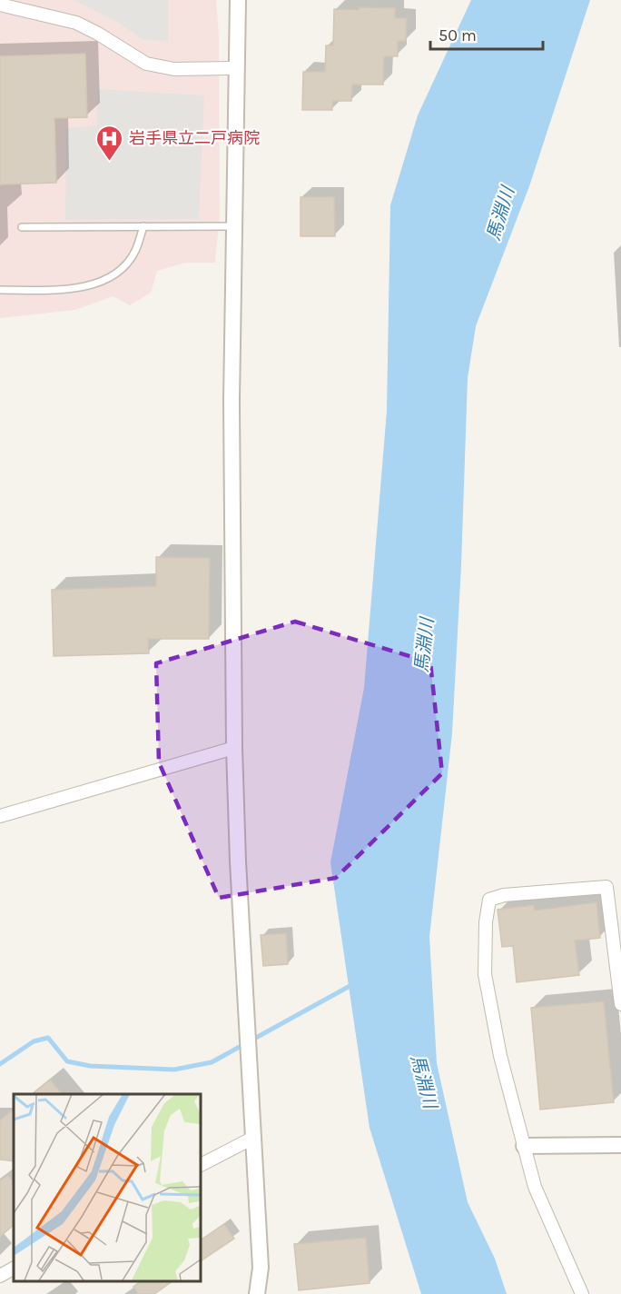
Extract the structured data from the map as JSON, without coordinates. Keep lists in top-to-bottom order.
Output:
{
  "water": ["馬淵川"],
  "places": {
    "hospital": ["岩手県立二戸病院"]
  },
  "scale_bar": "50 m"
}
